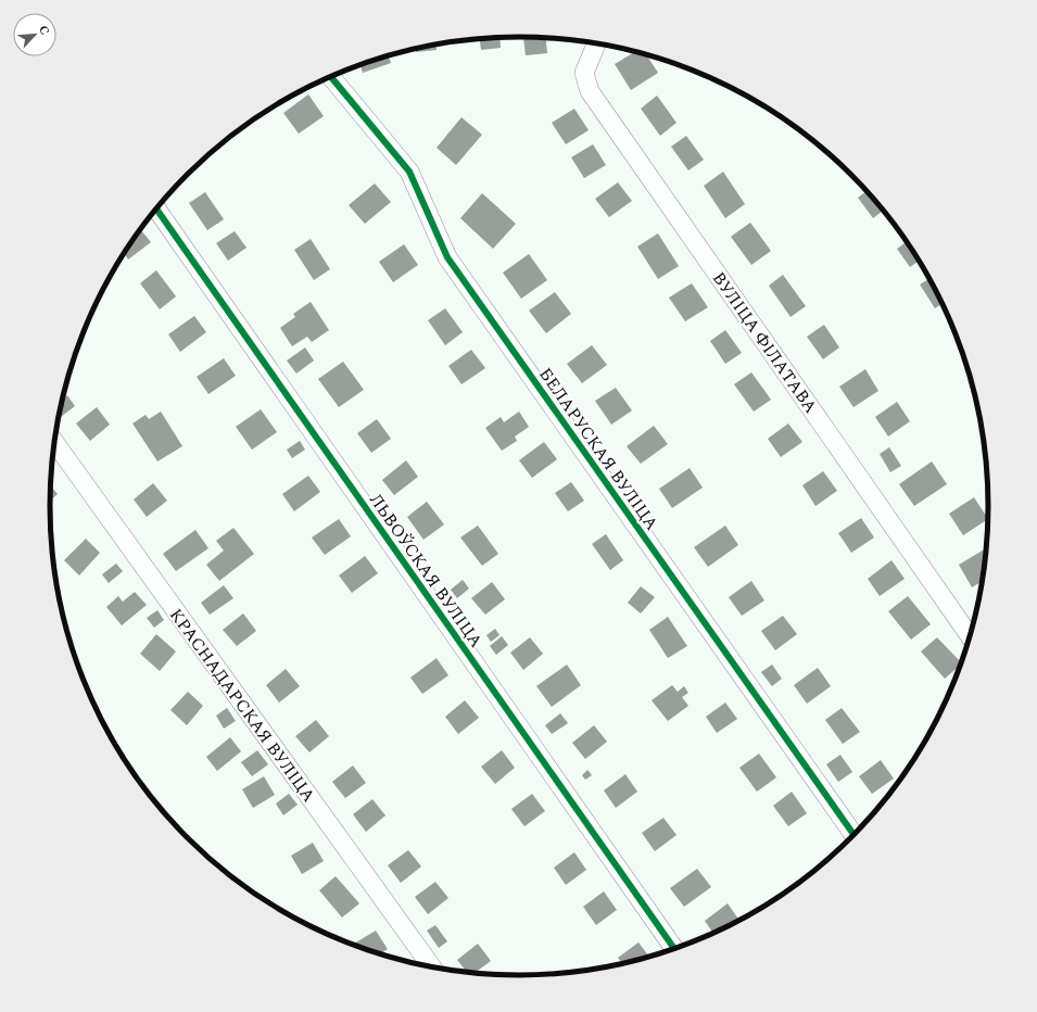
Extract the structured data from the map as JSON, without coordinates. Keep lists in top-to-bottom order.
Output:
{
  "streets": {
    "street": [
      "ВУЛІЦА ФІЛАТАВА",
      "БЕЛАРУСКАЯ ВУЛІЦА",
      "ЛЬВОЎСКАЯ ВУЛІЦА",
      "КРАСНАДАРСКАЯ ВУЛІЦА"
    ]
  },
  "north": "top right"
}
